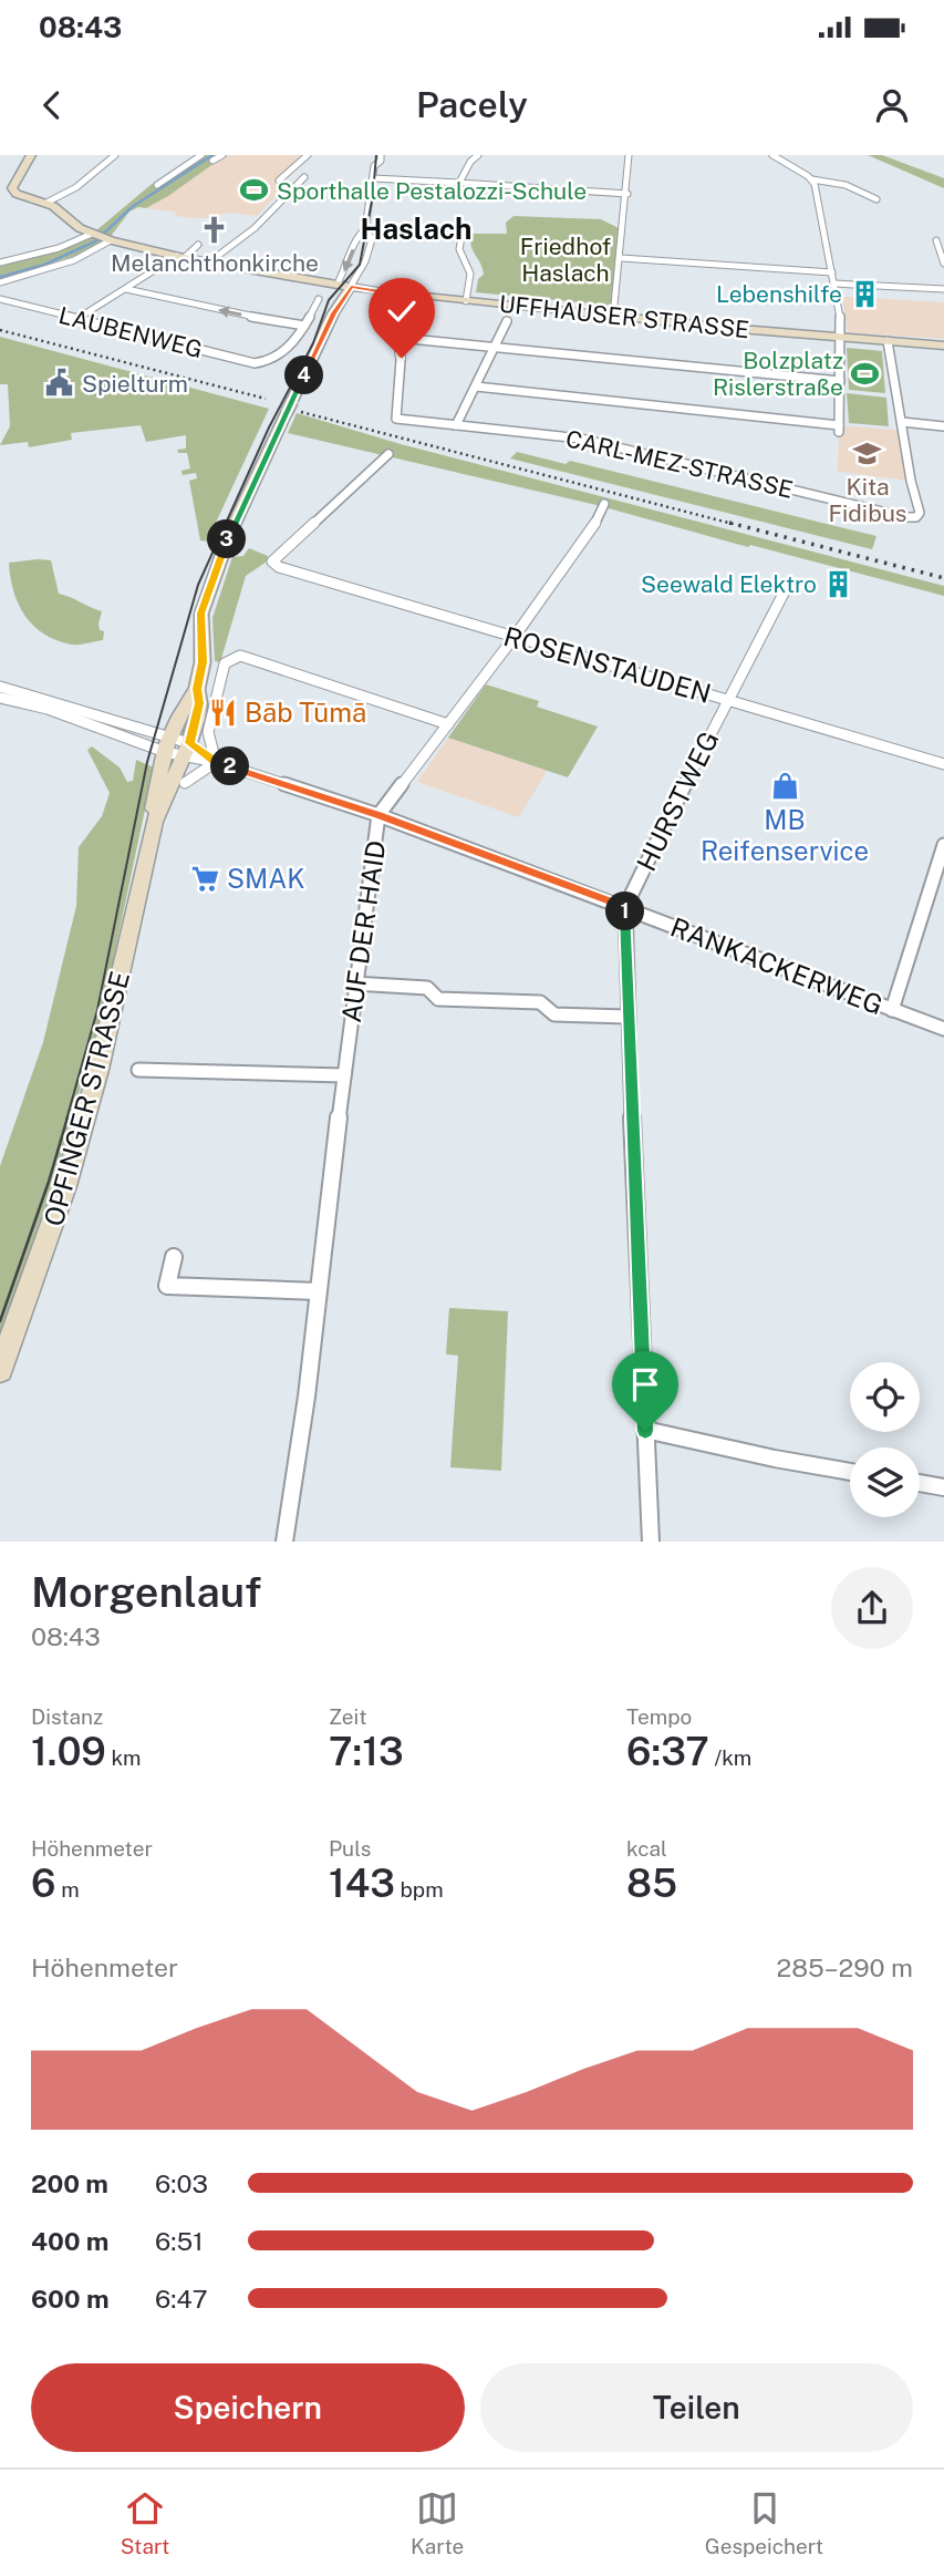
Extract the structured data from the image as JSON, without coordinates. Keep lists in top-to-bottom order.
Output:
{
  "streets": {
    "street": [
      "UFFHAUSER STRASSE",
      "LAUBENWEG",
      "CARL-MEZ-STRASSE",
      "ROSENSTAUDEN",
      "HURSTWEG",
      "AUF DER HAID",
      "RANKACKERWEG",
      "OPFINGER STRASSE"
    ]
  },
  "crossings": [
    ["UFFHAUSER STRASSE", "OPFINGER STRASSE"],
    ["ROSENSTAUDEN", "HURSTWEG"],
    ["ROSENSTAUDEN", "AUF DER HAID"],
    ["HURSTWEG", "RANKACKERWEG"],
    ["AUF DER HAID", "RANKACKERWEG"],
    ["RANKACKERWEG", "OPFINGER STRASSE"]
  ],
  "districts": ["Haslach"],
  "parks": ["Friedhof Haslach"],
  "places": {
    "sports": ["Sporthalle Pestalozzi-Schule", "Bolzplatz Rislerstraße"],
    "church": ["Melanchthonkirche"],
    "building": ["Lebenshilfe", "Seewald Elektro"],
    "public building": ["Spielturm"],
    "school or university": ["Kita Fidibus"],
    "restaurant": ["Bāb Tūmā"],
    "shop": ["MB Reifenservice"],
    "supermarket": ["SMAK"]
  },
  "page": {
    "status": "08:43",
    "header": "Pacely",
    "pins": [
      "4",
      "3",
      "2",
      "1"
    ],
    "heading": ["Morgenlauf", "08:43"],
    "stats": [
      ["Distanz", "1.09 km"],
      ["Zeit", "7:13"],
      ["Tempo", "6:37 /km"],
      ["Höhenmeter", "6 m"],
      ["Puls", "143 bpm"],
      ["kcal", "85"]
    ],
    "chart": ["Höhenmeter", "285–290 m"],
    "list": [
      {
        "name": "200 m",
        "note": "6:03"
      },
      {
        "name": "400 m",
        "note": "6:51"
      },
      {
        "name": "600 m",
        "note": "6:47"
      }
    ],
    "buttons": ["Speichern", "Teilen"],
    "tabs": ["Start", "Karte", "Gespeichert"]
  }
}
